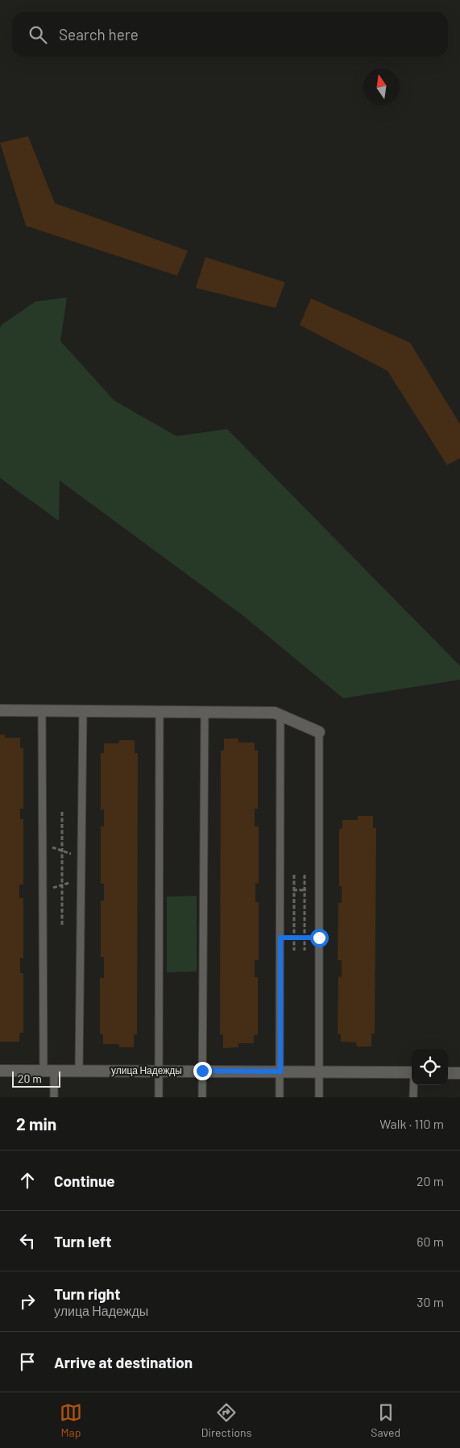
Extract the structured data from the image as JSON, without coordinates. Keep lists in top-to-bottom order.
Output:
{
  "streets": {
    "street": ["улица Надежды"]
  },
  "scale_bar": "20 m",
  "north": "top",
  "page": {
    "search": "Search here",
    "scale": "20 m",
    "heading": ["2 min", "Walk · 110 m"],
    "list": [
      ["Continue", "20 m"],
      ["Turn left", "60 m"],
      ["Turn right", "улица Надежды", "30 m"],
      "Arrive at destination"
    ],
    "nav": ["Map", "Directions", "Saved"]
  }
}
